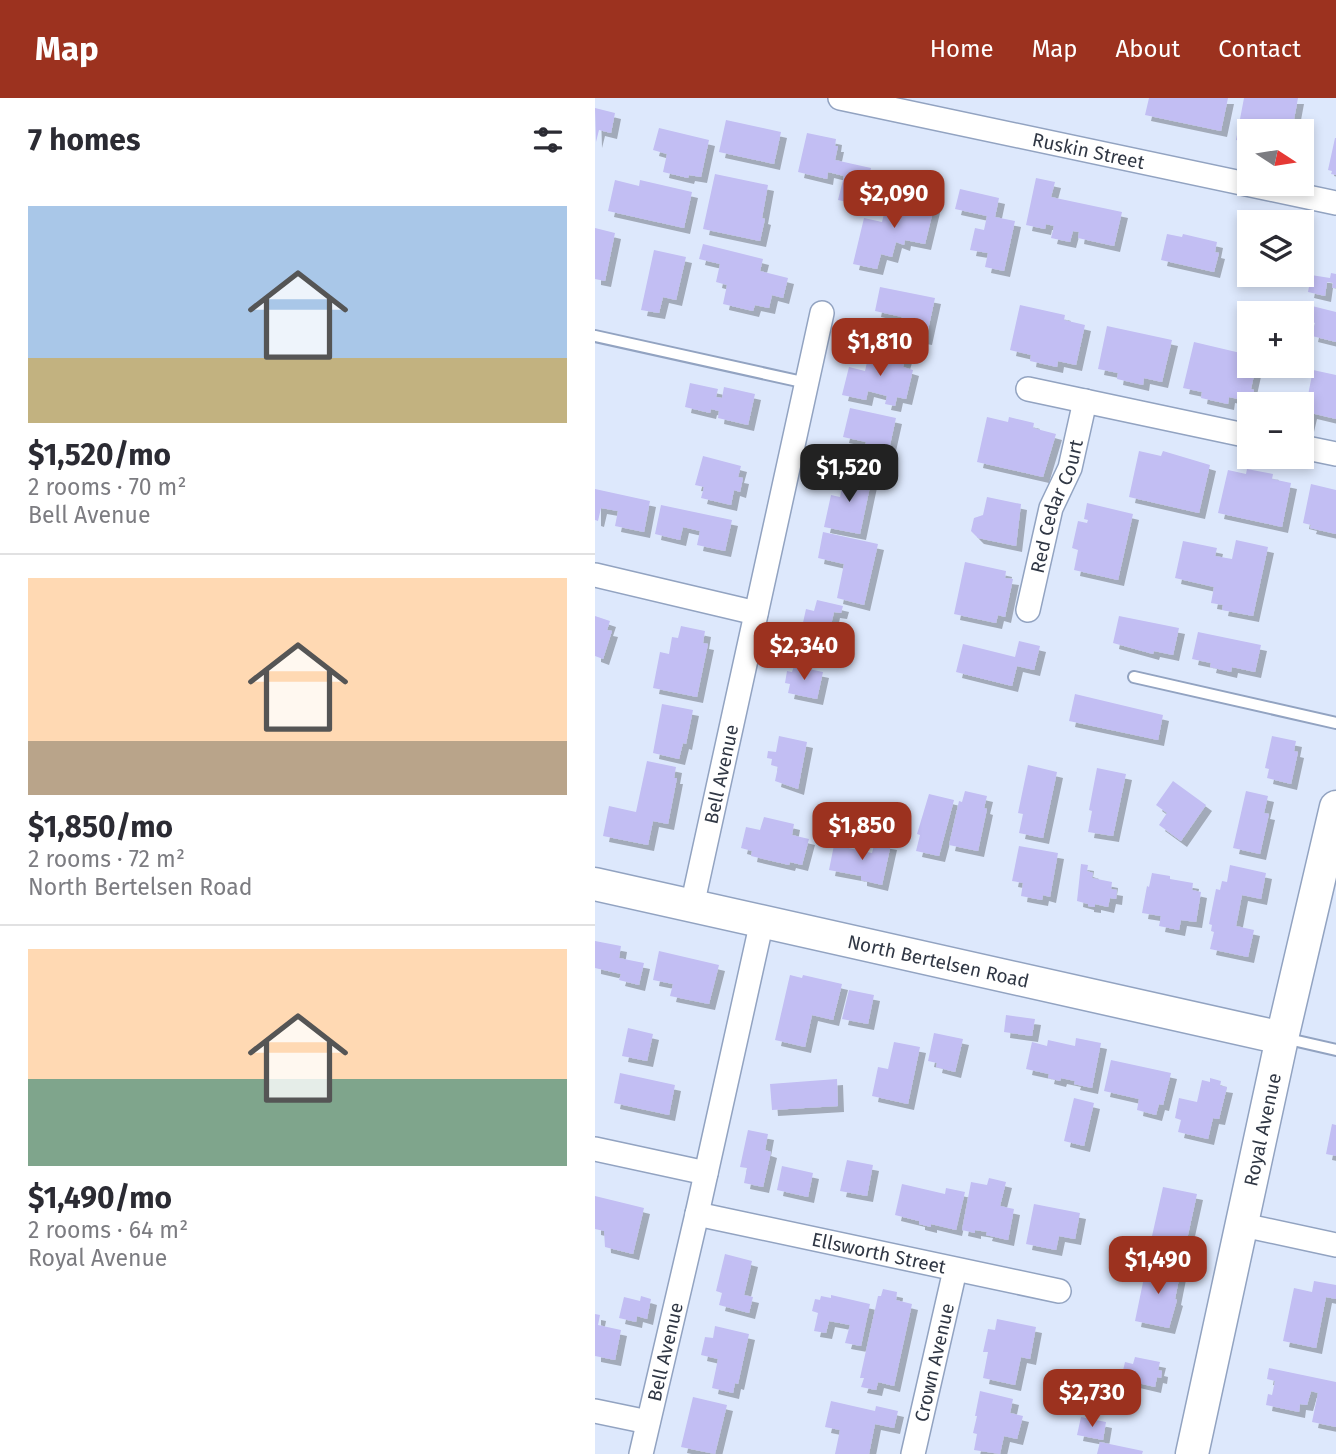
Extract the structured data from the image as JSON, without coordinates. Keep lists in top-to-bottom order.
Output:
{
  "streets": {
    "street": [
      "Ruskin Street",
      "Red Cedar Court",
      "Bell Avenue",
      "North Bertelsen Road",
      "Royal Avenue",
      "Ellsworth Street",
      "Crown Avenue"
    ]
  },
  "crossings": [
    ["Bell Avenue", "North Bertelsen Road"],
    ["Bell Avenue", "Ellsworth Street"],
    ["North Bertelsen Road", "Royal Avenue"],
    ["Ellsworth Street", "Crown Avenue"]
  ],
  "north": "right",
  "page": {
    "header": "Map",
    "nav": [
      "Home",
      "Map",
      "About",
      "Contact"
    ],
    "heading": "7 homes",
    "map_buttons": ["+", "−"],
    "price": [
      "$2,090",
      "$1,810",
      "$1,520",
      "$2,340",
      "$1,850",
      "$1,490",
      "$2,730"
    ],
    "list": [
      {
        "name": "$1,520/mo",
        "note": "2 rooms · 70 m² · Bell Avenue"
      },
      {
        "name": "$1,850/mo",
        "note": "2 rooms · 72 m² · North Bertelsen Road"
      },
      {
        "name": "$1,490/mo",
        "note": "2 rooms · 64 m² · Royal Avenue"
      }
    ]
  }
}
